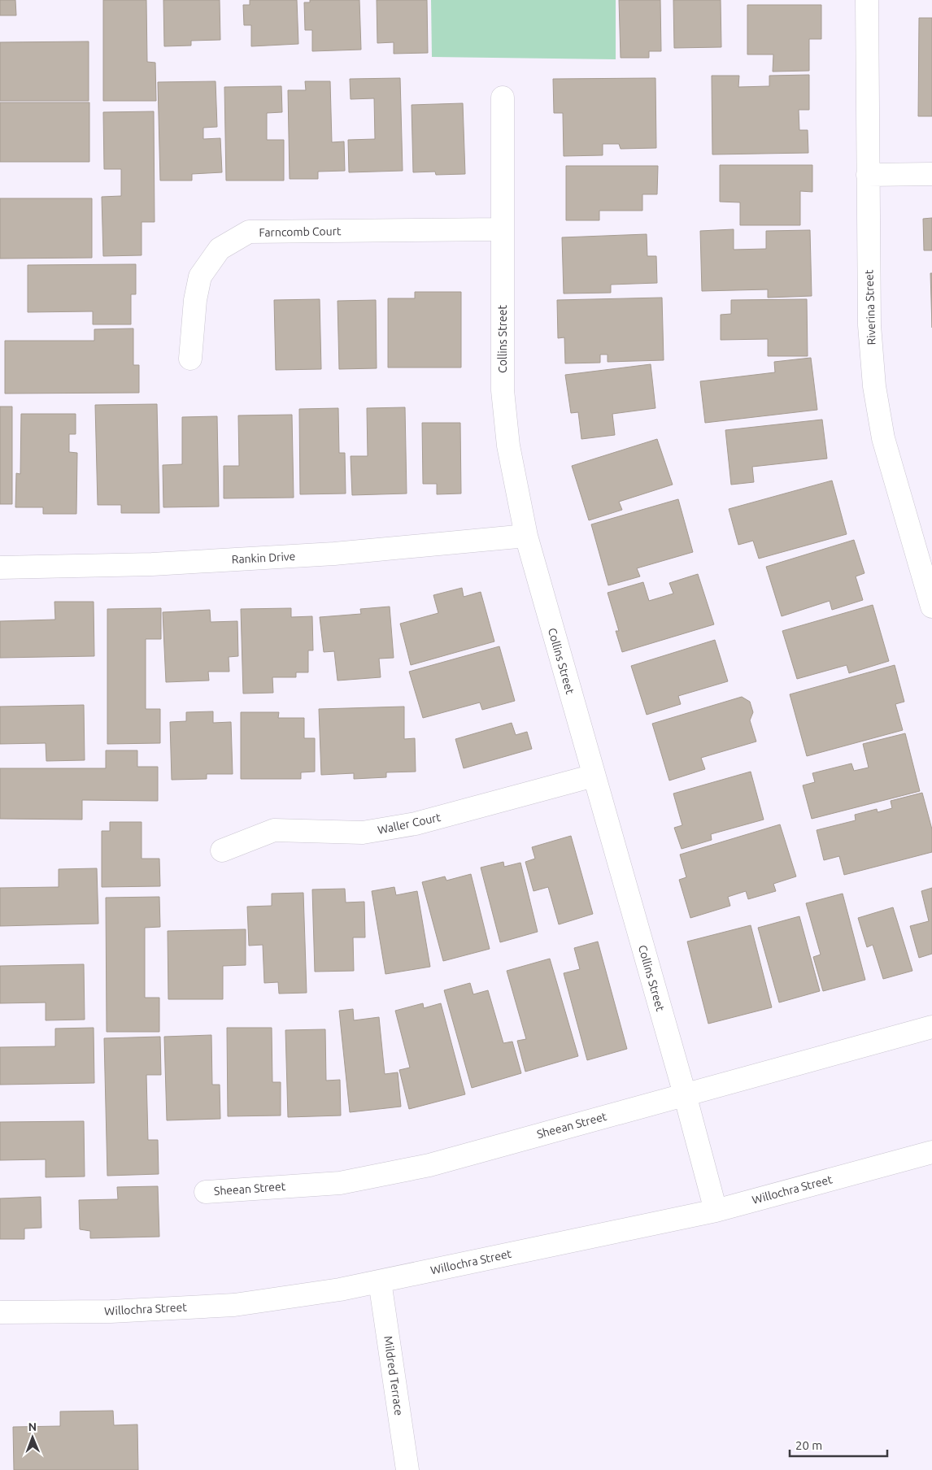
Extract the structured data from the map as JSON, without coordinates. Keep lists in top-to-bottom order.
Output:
{
  "streets": {
    "street": [
      "Farncomb Court",
      "Riverina Street",
      "Collins Street",
      "Rankin Drive",
      "Waller Court",
      "Sheean Street",
      "Willochra Street",
      "Mildred Terrace"
    ]
  },
  "crossings": [
    ["Farncomb Court", "Collins Street"],
    ["Collins Street", "Rankin Drive"],
    ["Collins Street", "Waller Court"],
    ["Collins Street", "Sheean Street"],
    ["Collins Street", "Willochra Street"],
    ["Willochra Street", "Mildred Terrace"]
  ],
  "scale_bar": "20 m",
  "north": "top"
}
